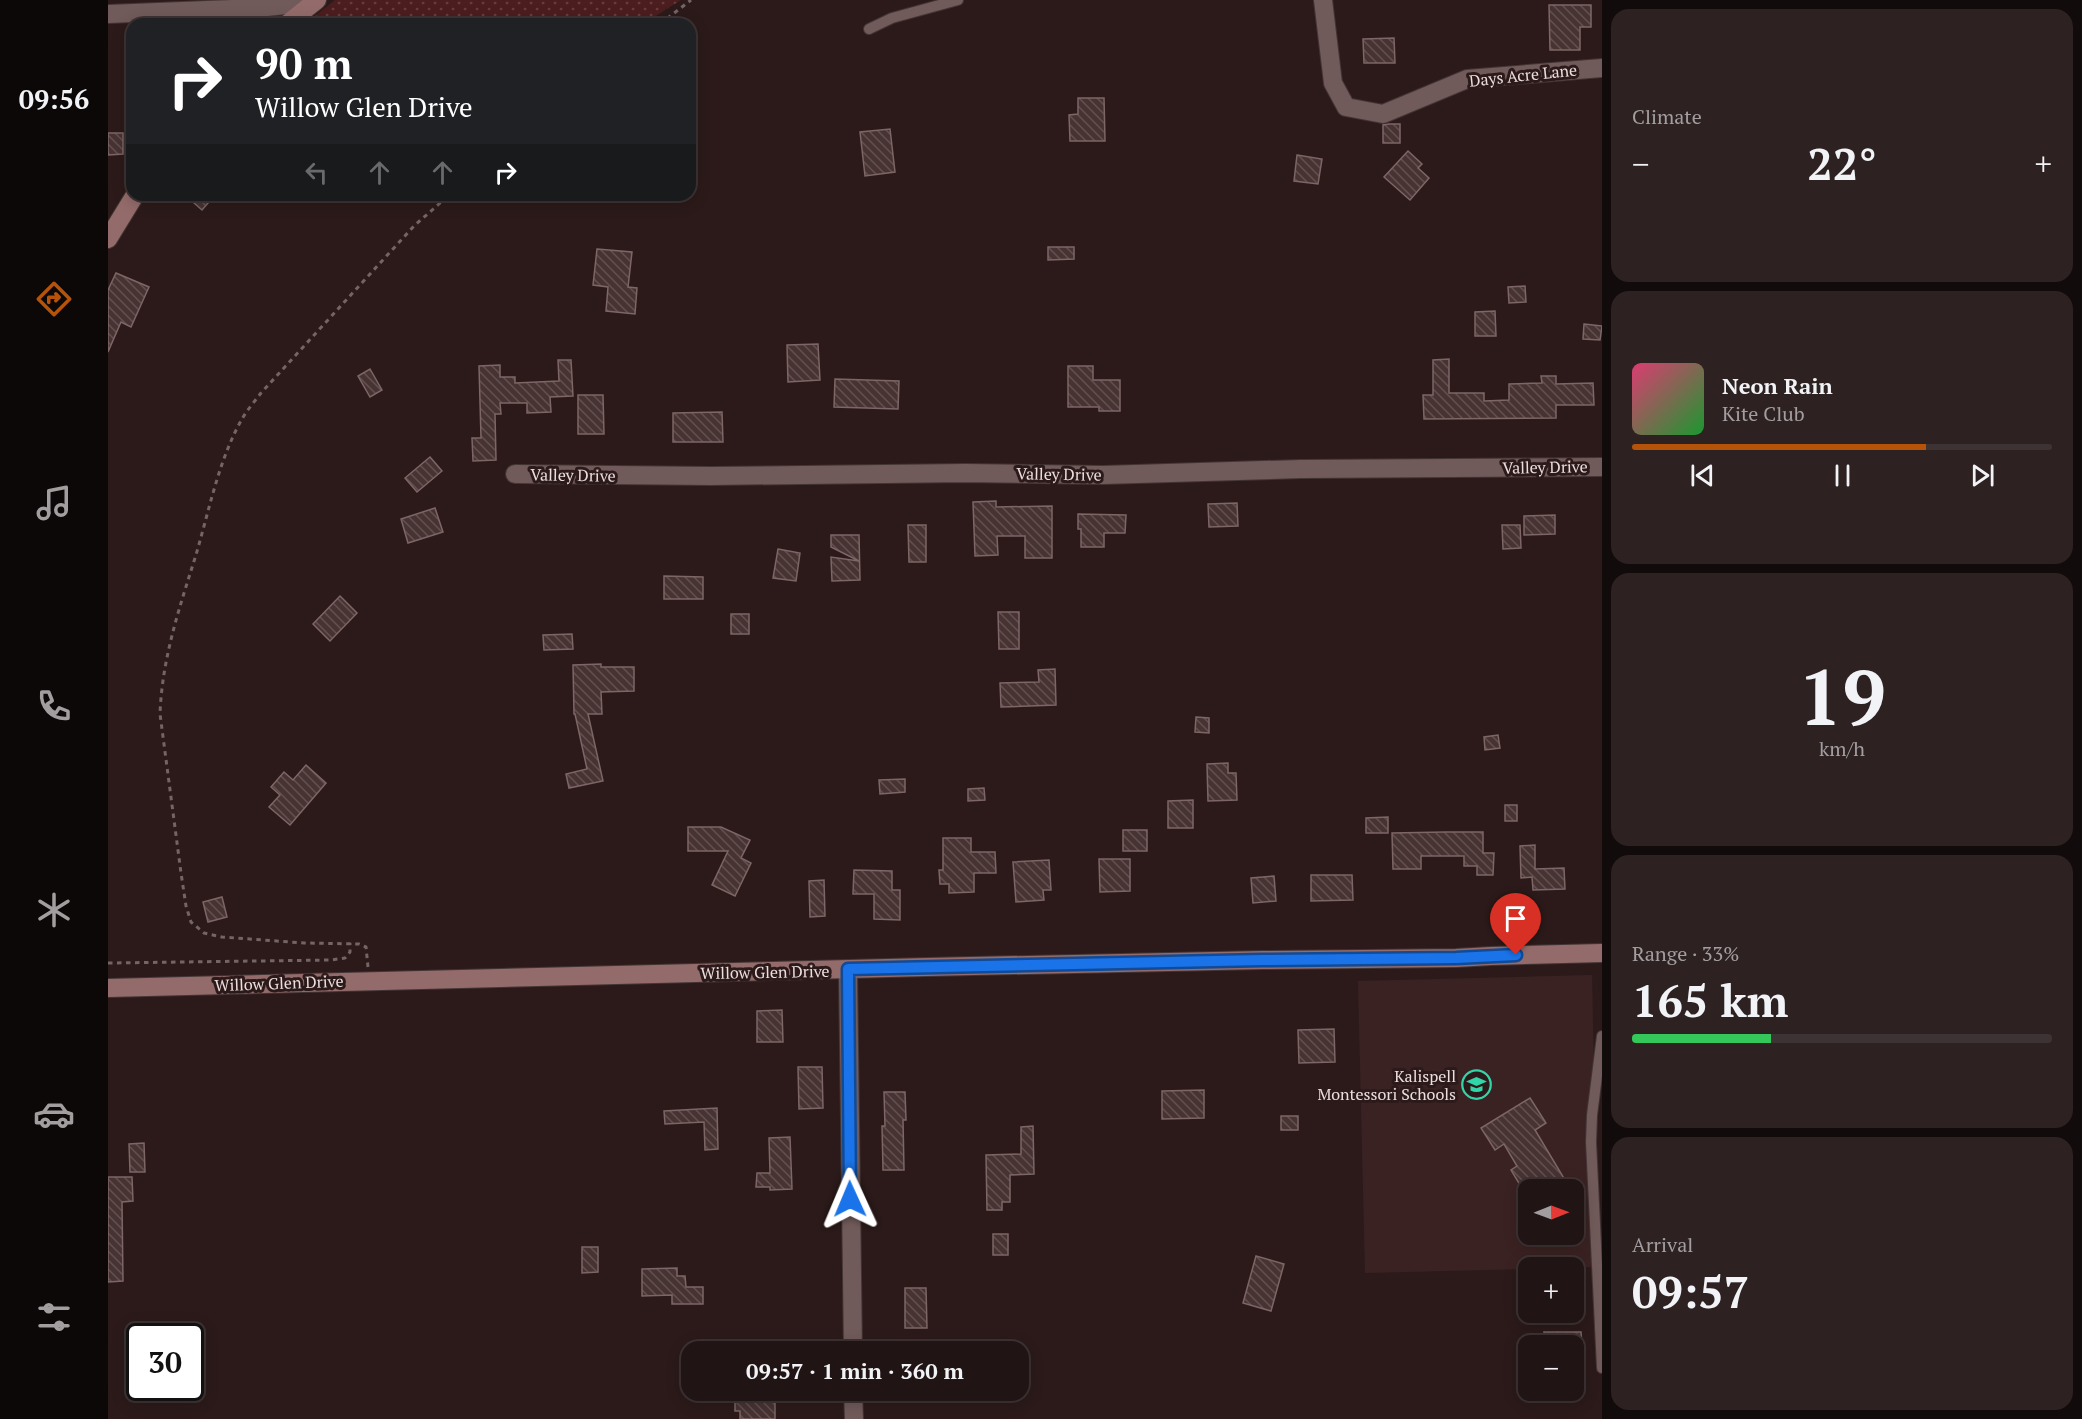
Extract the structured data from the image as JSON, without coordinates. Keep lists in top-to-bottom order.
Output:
{
  "streets": {
    "main road": ["Willow Glen Drive"],
    "street": ["Days Acre Lane", "Valley Drive"]
  },
  "places": {
    "school or university": ["Kalispell Montessori Schools"]
  },
  "north": "right",
  "page": {
    "tabs": "09:56",
    "tile": [
      "Climate",
      ["19", "km/h"],
      ["Range · 33%", "165 km"],
      ["Arrival", "09:57"]
    ],
    "turn": ["90 m", "Willow Glen Drive"],
    "heat": ["−", "22°", "+"],
    "song": ["Neon Rain", "Kite Club"],
    "map_buttons": ["+", "−"],
    "limit": "30",
    "trip": "09:57 · 1 min · 360 m"
  }
}
